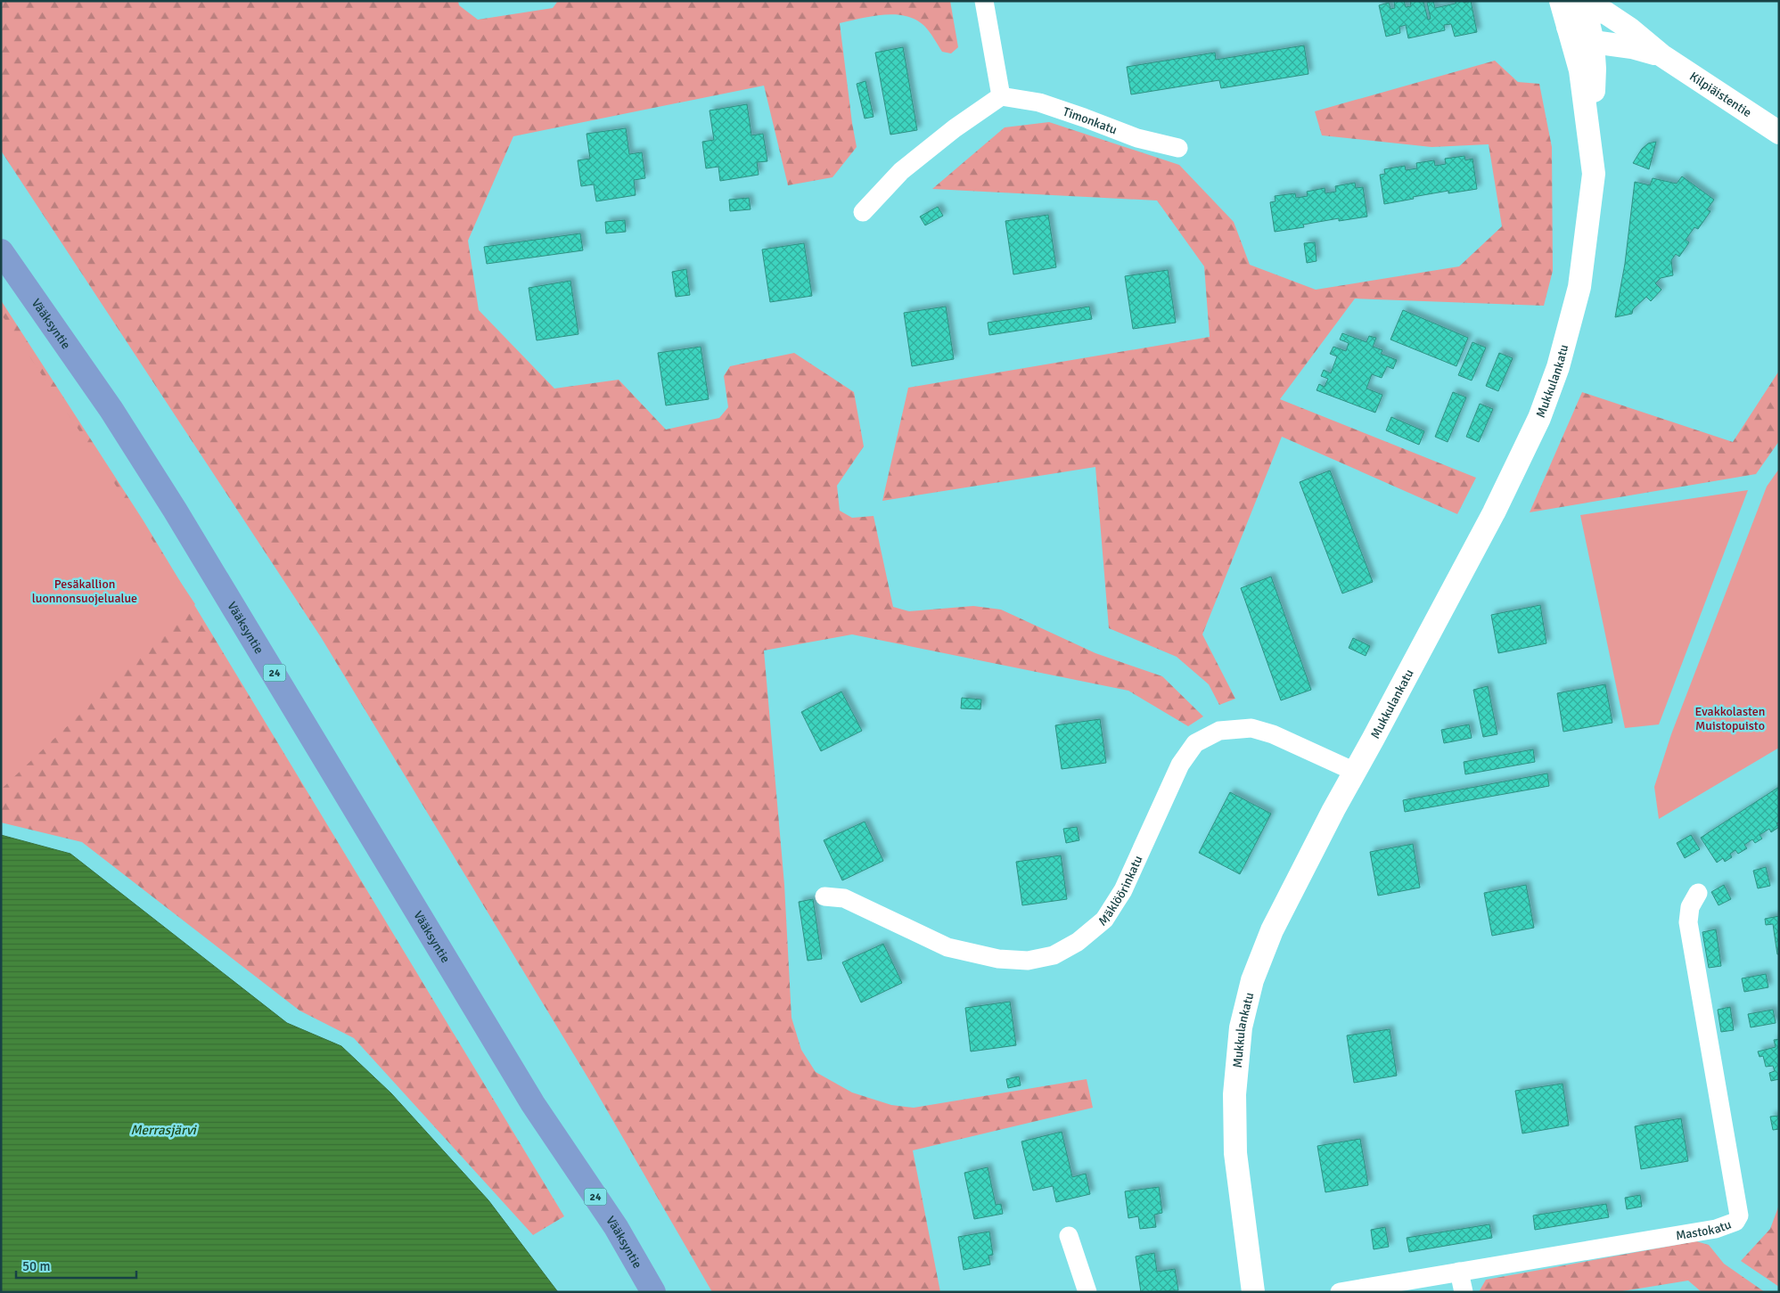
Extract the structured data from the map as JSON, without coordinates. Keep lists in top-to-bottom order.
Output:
{
  "streets": {
    "highway": ["Vääksyntie", "24"],
    "street": [
      "Kilpiäistentie",
      "Timonkatu",
      "Mukkulankatu",
      "Mäklöörinkatu",
      "Mastokatu"
    ]
  },
  "crossings": [
    ["Kilpiäistentie", "Mukkulankatu"],
    ["Mukkulankatu", "Mäklöörinkatu"]
  ],
  "water": ["Merrasjärvi"],
  "parks": ["Pesäkallion luonnonsuojelualue", "Evakkolasten Muistopuisto"],
  "scale_bar": "50 m"
}
